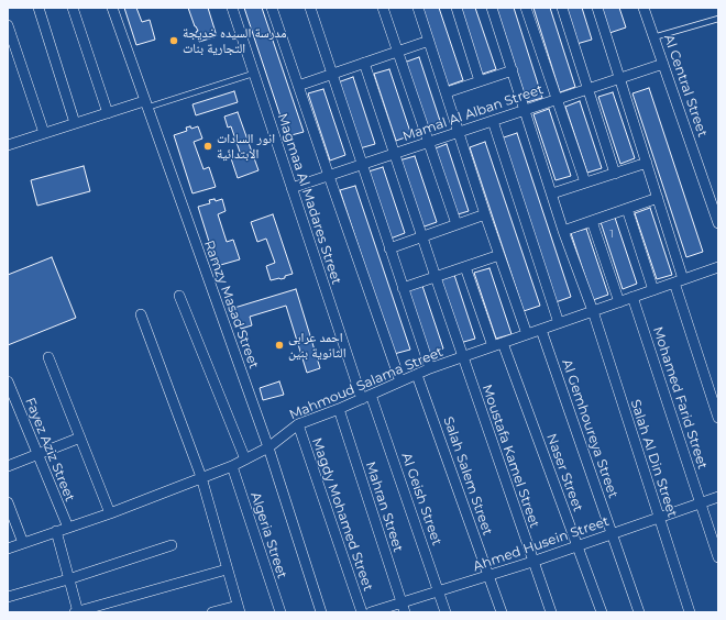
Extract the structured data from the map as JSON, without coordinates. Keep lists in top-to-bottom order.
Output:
{
  "streets": {
    "street": [
      "Al Central Street",
      "Mamal Al Alban Street",
      "Magmaa Al Madares Street",
      "Ramzy Masad Street",
      "Mahmoud Salama Street",
      "Mohamed Farid Street",
      "Al Gemhoureya Street",
      "Fayez Aziz Street",
      "Moustafa Kamel Street",
      "Salah Al Din Street",
      "Naser Street",
      "Salah Salem Street",
      "Al Geish Street",
      "Mahran Street",
      "Magdy Mohamed Street",
      "Algeria Street",
      "Ahmed Husein Street"
    ]
  },
  "crossings": [
    ["Al Central Street", "Mamal Al Alban Street"],
    ["Mamal Al Alban Street", "Magmaa Al Madares Street"],
    ["Mamal Al Alban Street", "Moustafa Kamel Street"],
    ["Mamal Al Alban Street", "Salah Al Din Street"],
    ["Magmaa Al Madares Street", "Mahmoud Salama Street"],
    ["Magmaa Al Madares Street", "Al Geish Street"],
    ["Ramzy Masad Street", "Mahmoud Salama Street"],
    ["Mahmoud Salama Street", "Mohamed Farid Street"],
    ["Mahmoud Salama Street", "Al Gemhoureya Street"],
    ["Mahmoud Salama Street", "Fayez Aziz Street"],
    ["Mahmoud Salama Street", "Moustafa Kamel Street"],
    ["Mahmoud Salama Street", "Salah Al Din Street"],
    ["Mahmoud Salama Street", "Naser Street"],
    ["Mahmoud Salama Street", "Salah Salem Street"],
    ["Mahmoud Salama Street", "Al Geish Street"],
    ["Mahmoud Salama Street", "Mahran Street"],
    ["Mahmoud Salama Street", "Magdy Mohamed Street"],
    ["Mahmoud Salama Street", "Algeria Street"],
    ["Mohamed Farid Street", "Ahmed Husein Street"],
    ["Al Gemhoureya Street", "Ahmed Husein Street"],
    ["Moustafa Kamel Street", "Ahmed Husein Street"],
    ["Salah Al Din Street", "Ahmed Husein Street"],
    ["Naser Street", "Ahmed Husein Street"],
    ["Salah Salem Street", "Ahmed Husein Street"],
    ["Al Geish Street", "Ahmed Husein Street"],
    ["Mahran Street", "Ahmed Husein Street"]
  ],
  "places": ["مدرسة السيده خديجة التجارية بنات", "انور السادات الابتدائية", "احمد عرابى الثانوية بنين"],
  "house_numbers": ["1"]
}
